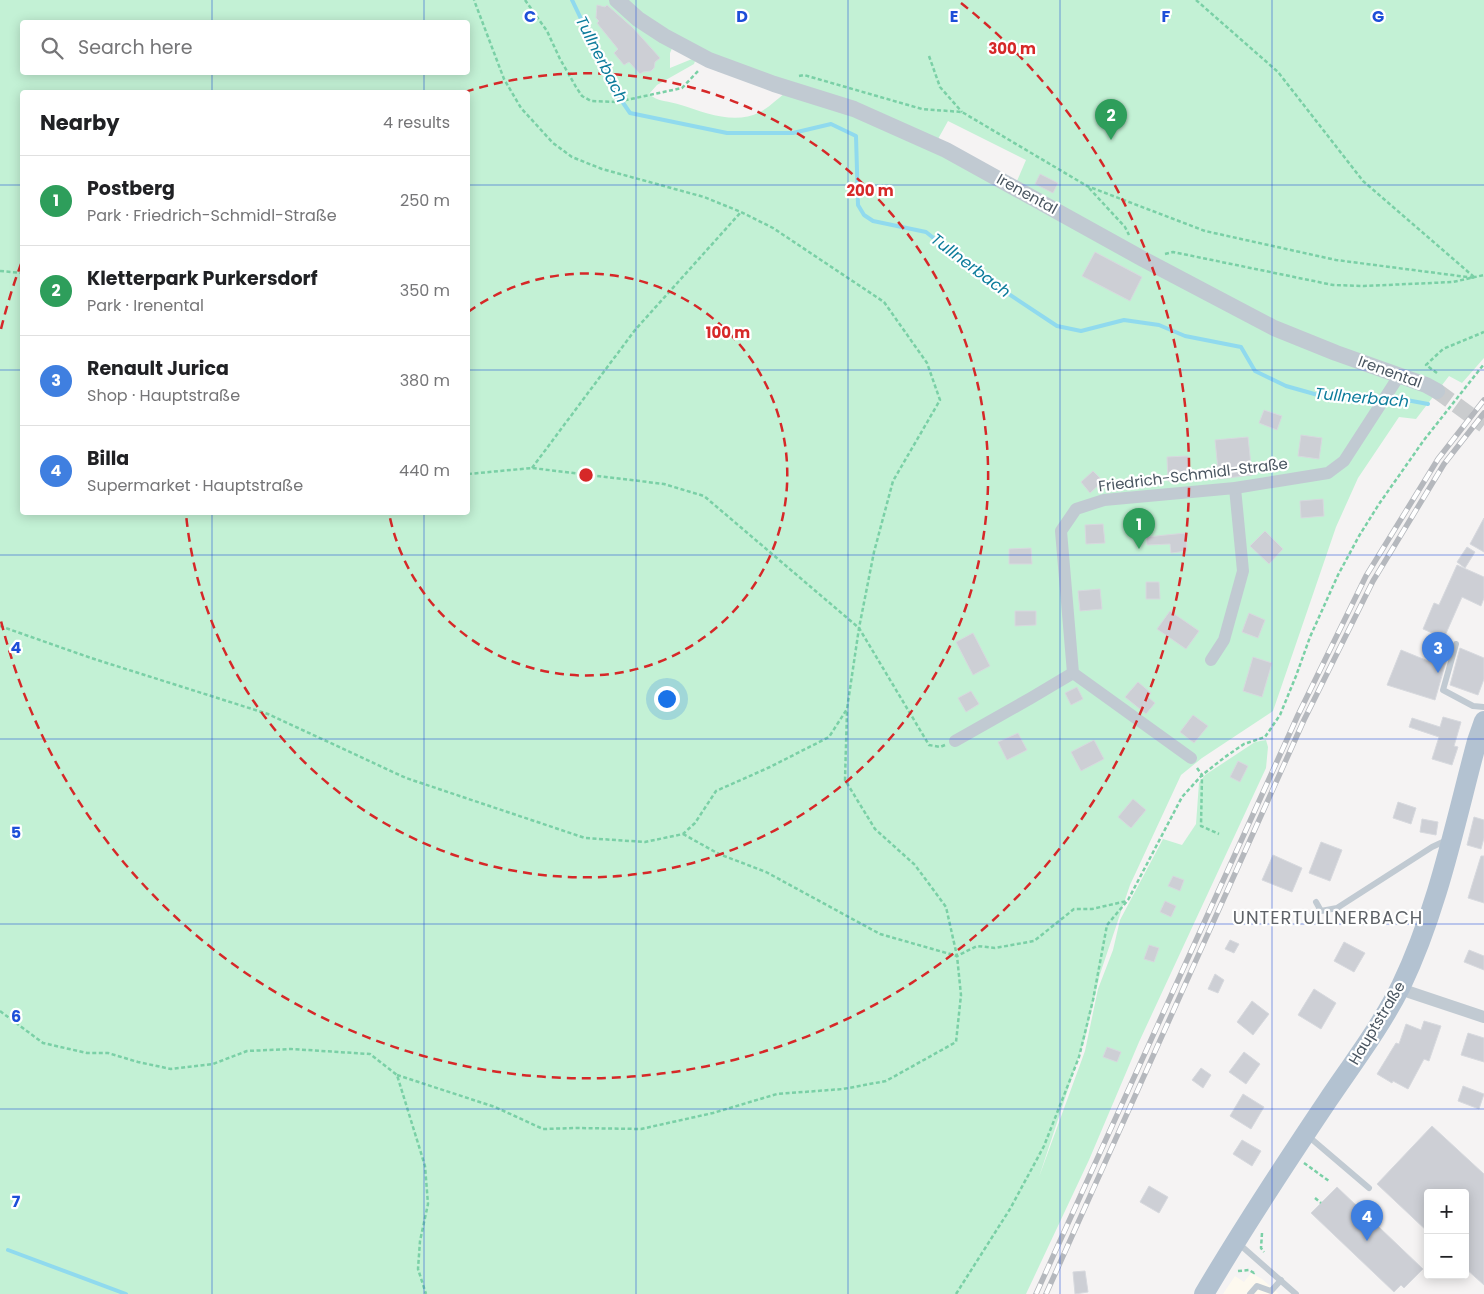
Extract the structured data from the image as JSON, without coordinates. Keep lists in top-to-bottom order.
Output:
{
  "streets": {
    "main road": ["Hauptstraße"],
    "street": ["Irenental", "Friedrich-Schmidl-Straße"]
  },
  "crossings": [
    ["Irenental", "Friedrich-Schmidl-Straße"]
  ],
  "districts": ["UNTERTULLNERBACH"],
  "water": ["Tullnerbach"],
  "page": {
    "search": "Search here",
    "heading": ["Nearby", "4 results"],
    "pins": [
      "2",
      "1",
      "3",
      "4"
    ],
    "list": [
      {
        "mark": "1",
        "name": "Postberg",
        "note": "Park · Friedrich-Schmidl-Straße",
        "value": "250 m"
      },
      {
        "mark": "2",
        "name": "Kletterpark Purkersdorf",
        "note": "Park · Irenental",
        "value": "350 m"
      },
      {
        "mark": "3",
        "name": "Renault Jurica",
        "note": "Shop · Hauptstraße",
        "value": "380 m"
      },
      {
        "mark": "4",
        "name": "Billa",
        "note": "Supermarket · Hauptstraße",
        "value": "440 m"
      }
    ],
    "map_buttons": ["+", "−"]
  },
  "grid": {
    "columns": [
      "C",
      "D",
      "E",
      "F",
      "G"
    ],
    "rows": [
      "4",
      "5",
      "6",
      "7"
    ]
  },
  "rings": ["300 m", "200 m", "100 m"]
}
